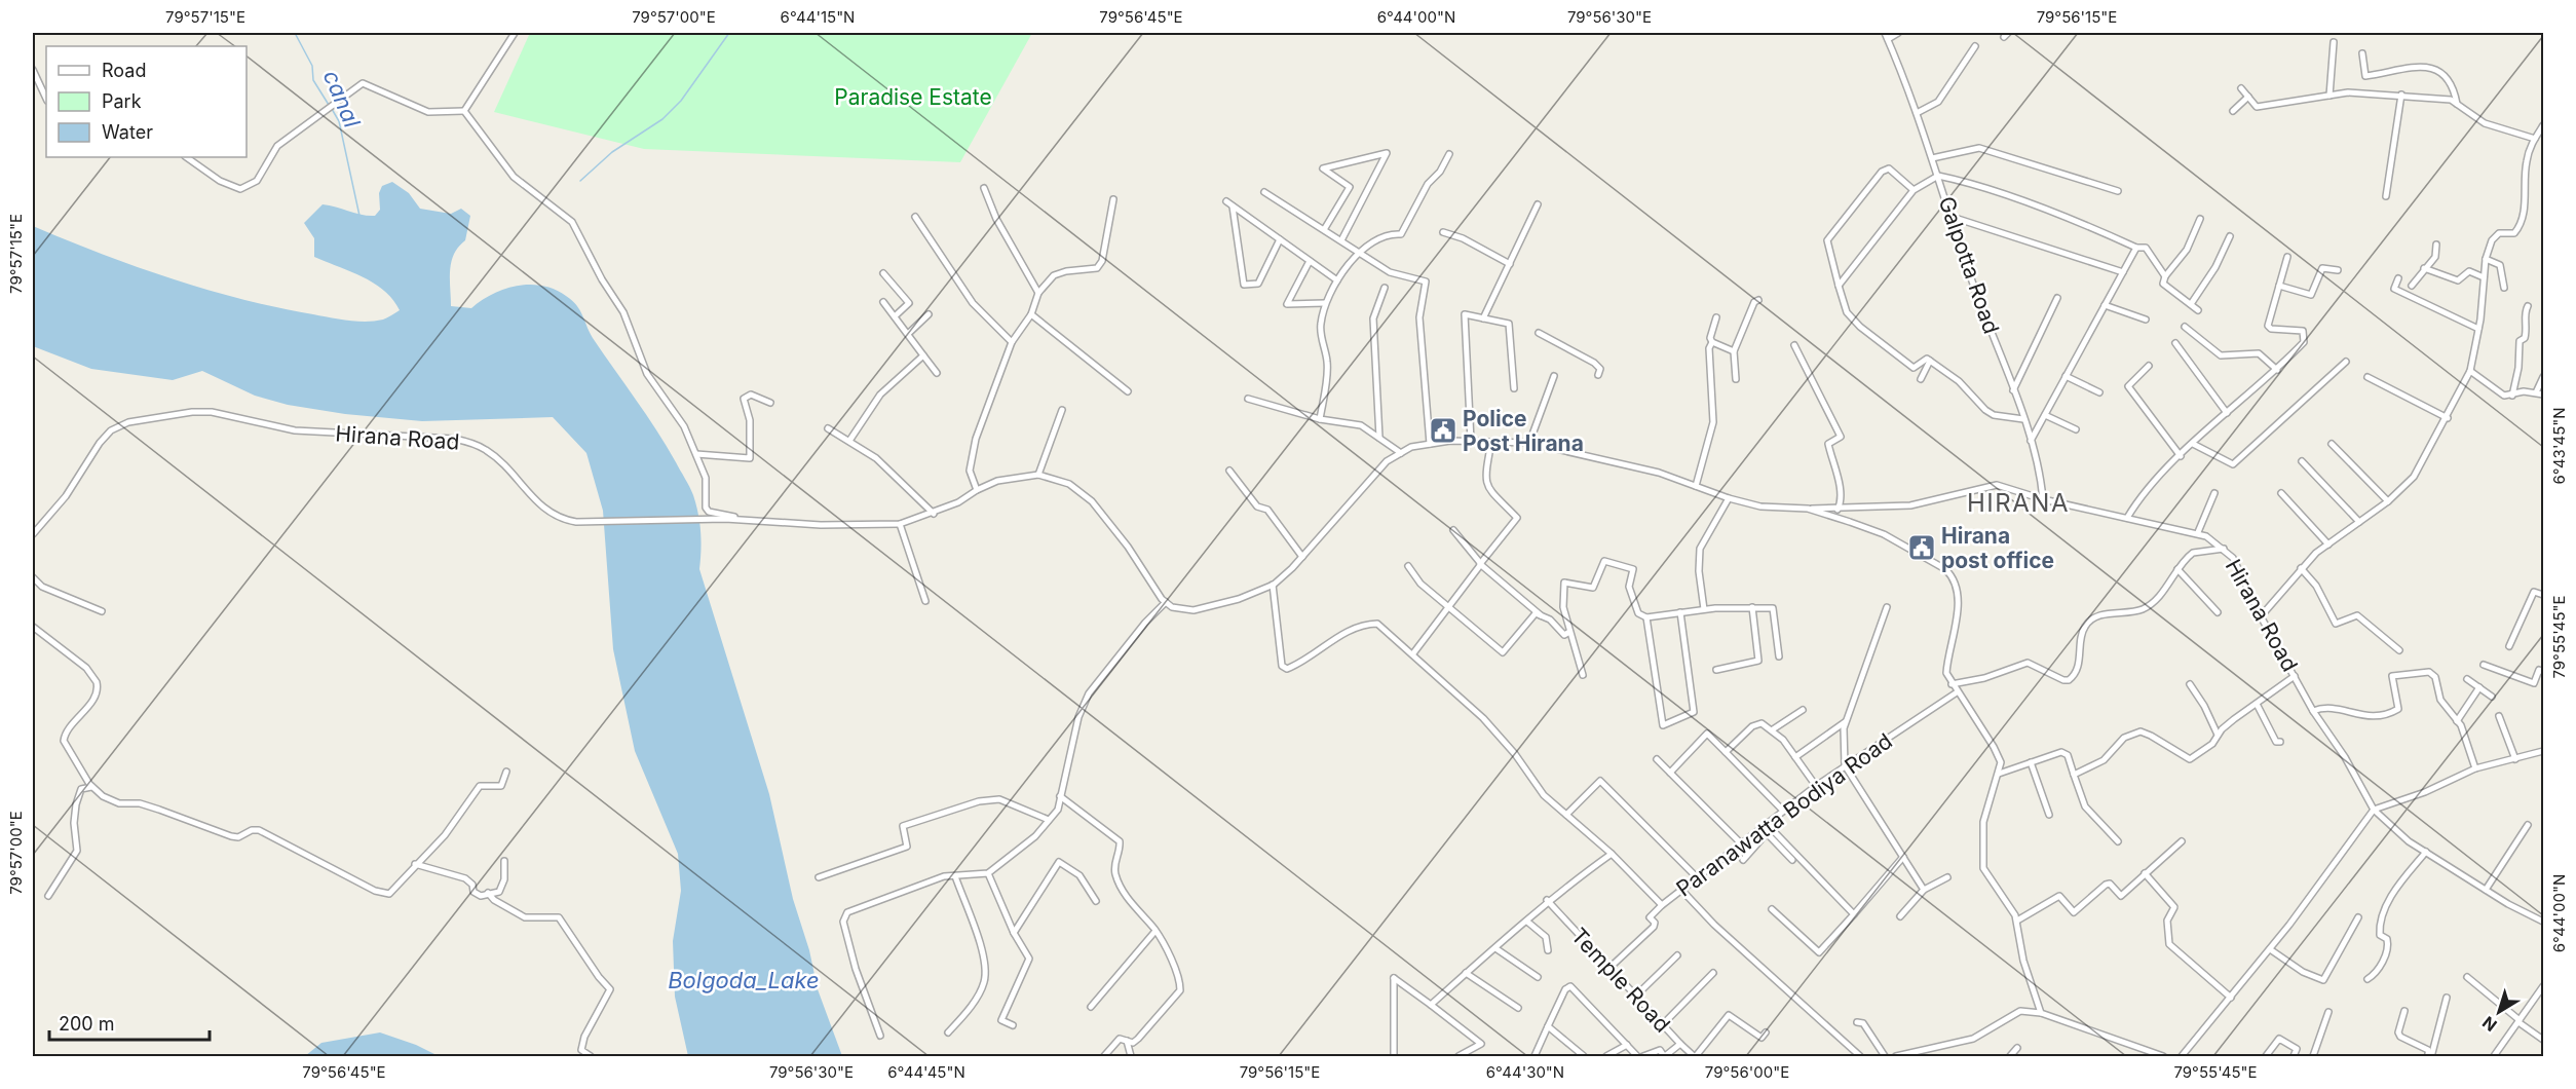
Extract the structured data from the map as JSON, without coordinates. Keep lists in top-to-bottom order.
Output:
{
  "streets": {
    "street": [
      "Galpotta Road",
      "Hirana Road",
      "Paranawatta Bodiya Road",
      "Temple Road"
    ]
  },
  "districts": ["HIRANA"],
  "water": ["canal", "Bolgoda_Lake"],
  "parks": ["Paradise Estate"],
  "places": {
    "public building": ["Police Post Hirana", "Hirana post office"]
  },
  "legend": ["Road", "Park", "Water"],
  "scale_bar": "200 m",
  "north": "bottom left",
  "coordinates": [
    "79°57'15\"E",
    "79°57'00\"E",
    "6°44'15\"N",
    "79°56'45\"E",
    "6°44'00\"N",
    "79°56'30\"E",
    "79°56'15\"E",
    "6°43'45\"N",
    "79°55'45\"E",
    "6°44'45\"N",
    "6°44'30\"N",
    "79°56'00\"E"
  ]
}
